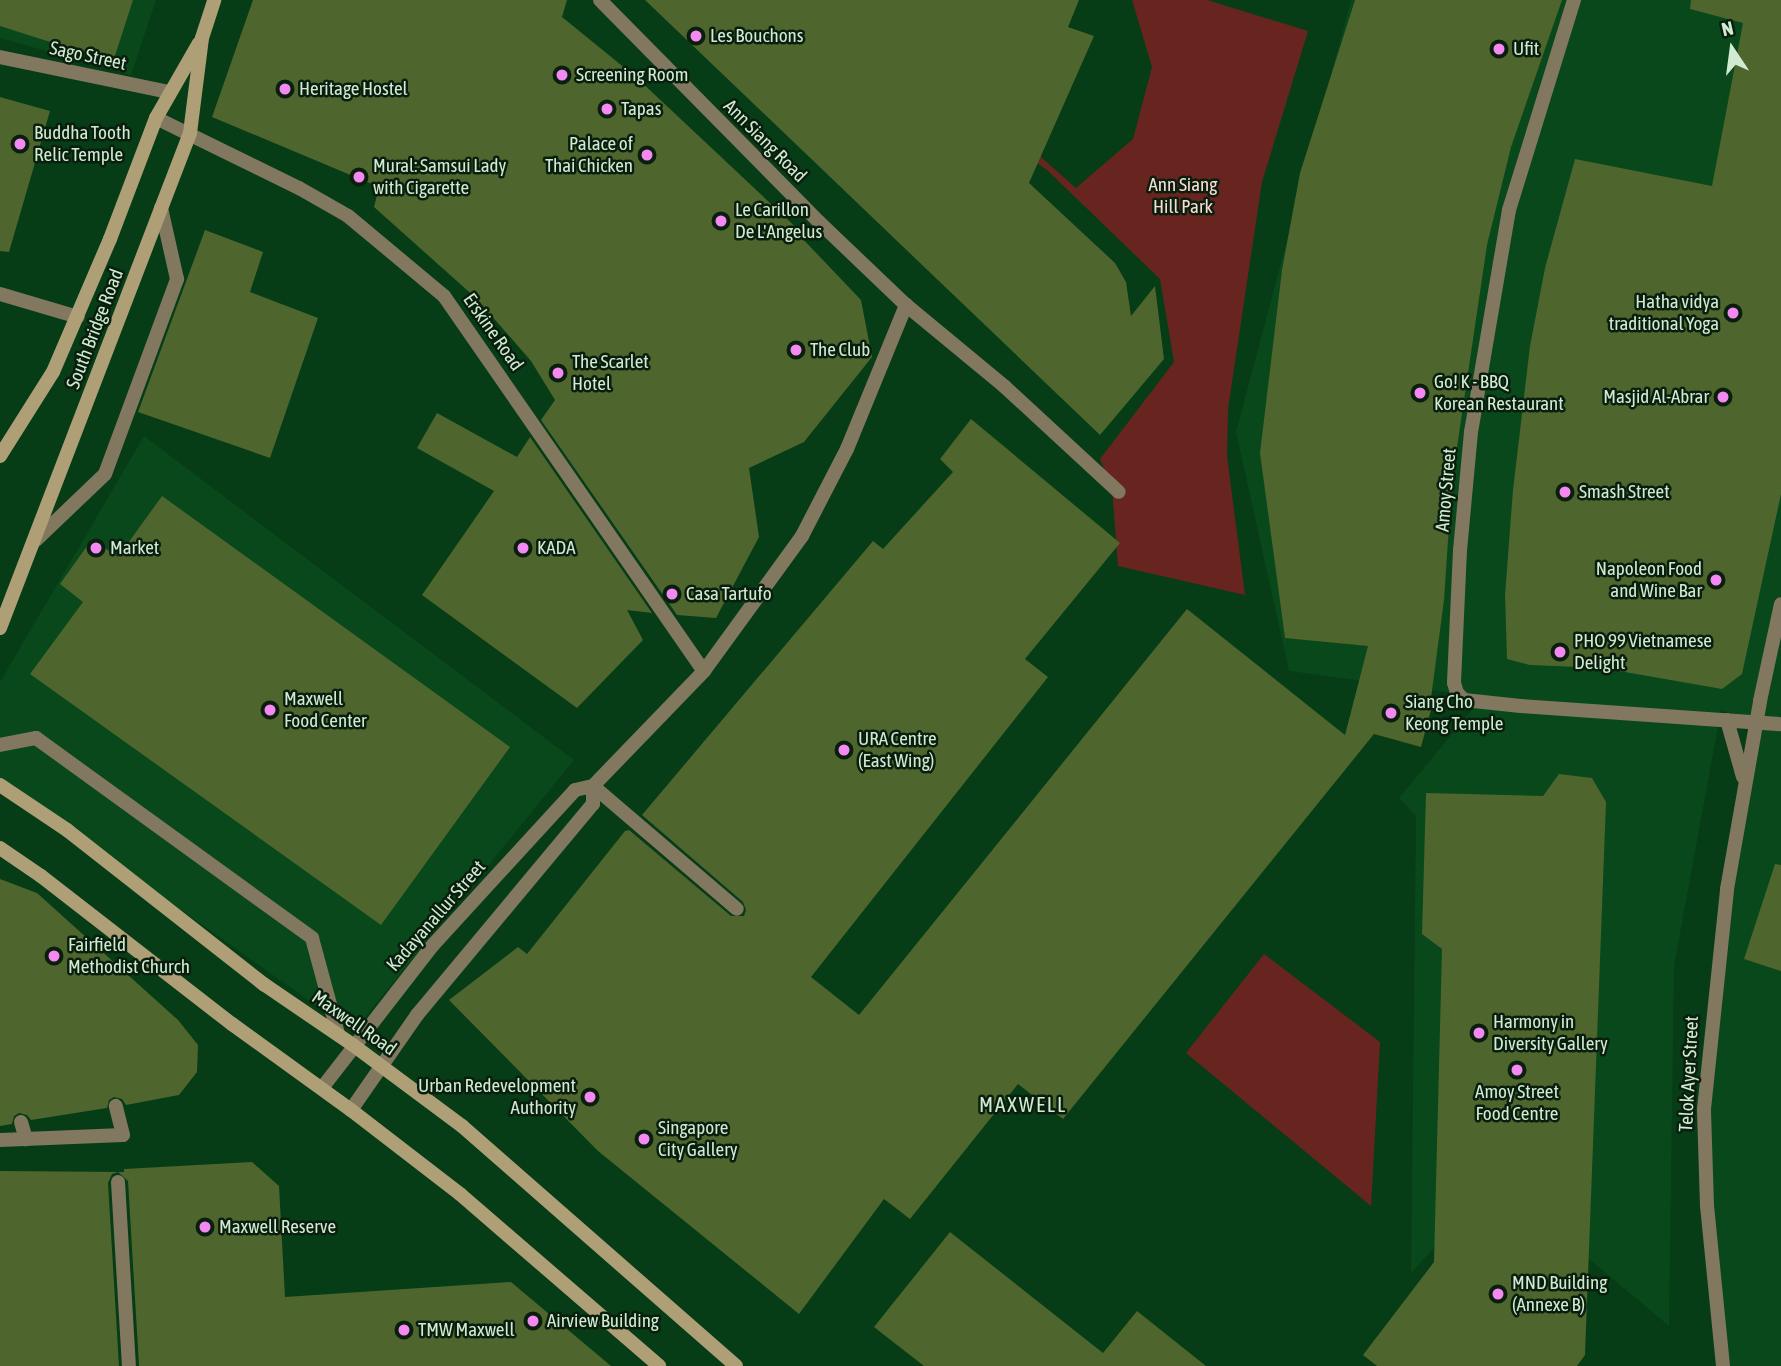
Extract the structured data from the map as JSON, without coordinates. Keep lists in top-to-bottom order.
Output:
{
  "streets": {
    "main road": ["South Bridge Road", "Maxwell Road"],
    "street": [
      "Sago Street",
      "Ann Siang Road",
      "Erskine Road",
      "Amoy Street",
      "Kadayanallur Street",
      "Telok Ayer Street"
    ]
  },
  "crossings": [
    ["Sago Street", "South Bridge Road"],
    ["South Bridge Road", "Erskine Road"],
    ["Erskine Road", "Kadayanallur Street"],
    ["Amoy Street", "Telok Ayer Street"],
    ["Kadayanallur Street", "Maxwell Road"]
  ],
  "districts": ["MAXWELL"],
  "parks": ["Ann Siang Hill Park"],
  "places": [
    "Les Bouchons",
    "Ufit",
    "Screening Room",
    "Heritage Hostel",
    "Tapas",
    "Buddha Tooth Relic Temple",
    "Palace of Thai Chicken",
    "Mural: Samsui Lady with Cigarette",
    "Le Carillon De L'Angelus",
    "Hatha vidya traditional Yoga",
    "The Club",
    "The Scarlet Hotel",
    "Go! K - BBQ Korean Restaurant",
    "Masjid Al-Abrar",
    "Smash Street",
    "Market",
    "KADA",
    "Napoleon Food and Wine Bar",
    "Casa Tartufo",
    "PHO 99 Vietnamese Delight",
    "Maxwell Food Center",
    "Siang Cho Keong Temple",
    "URA Centre (East Wing)",
    "Fairfield Methodist Church",
    "Harmony in Diversity Gallery",
    "Amoy Street Food Centre",
    "Urban Redevelopment Authority",
    "Singapore City Gallery",
    "Maxwell Reserve",
    "MND Building (Annexe B)",
    "Airview Building",
    "TMW Maxwell"
  ],
  "north": "top"
}
